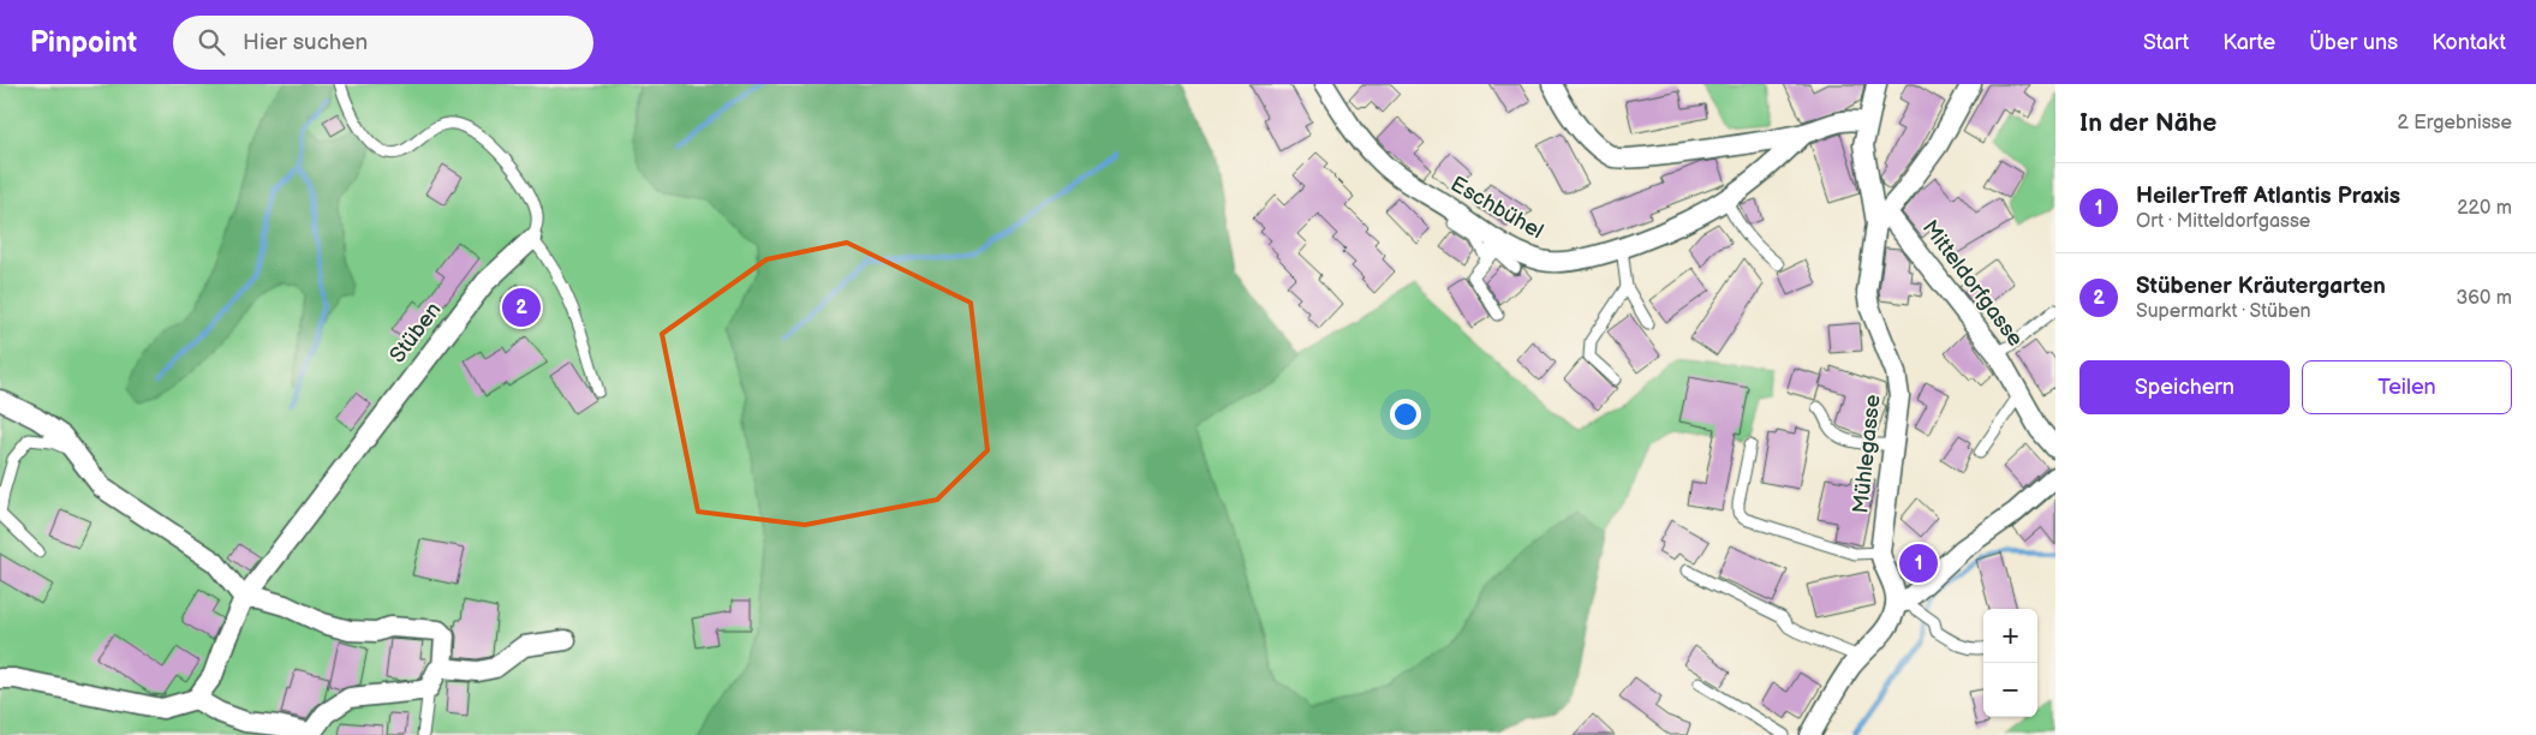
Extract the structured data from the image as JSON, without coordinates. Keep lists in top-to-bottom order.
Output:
{
  "streets": {
    "street": [
      "Eschbühel",
      "Mitteldorfgasse",
      "Stüben",
      "Mühlegasse"
    ]
  },
  "crossings": [
    ["Mitteldorfgasse", "Mühlegasse"]
  ],
  "page": {
    "header": "Pinpoint",
    "search": "Hier suchen",
    "nav": [
      "Start",
      "Karte",
      "Über uns",
      "Kontakt"
    ],
    "heading": ["In der Nähe", "2 Ergebnisse"],
    "list": [
      {
        "mark": "1",
        "name": "HeilerTreff Atlantis Praxis",
        "note": "Ort · Mitteldorfgasse",
        "value": "220 m"
      },
      {
        "mark": "2",
        "name": "Stübener Kräutergarten",
        "note": "Supermarkt · Stüben",
        "value": "360 m"
      }
    ],
    "pins": ["2", "1"],
    "buttons": ["Speichern", "Teilen"],
    "map_buttons": ["+", "−"]
  }
}
